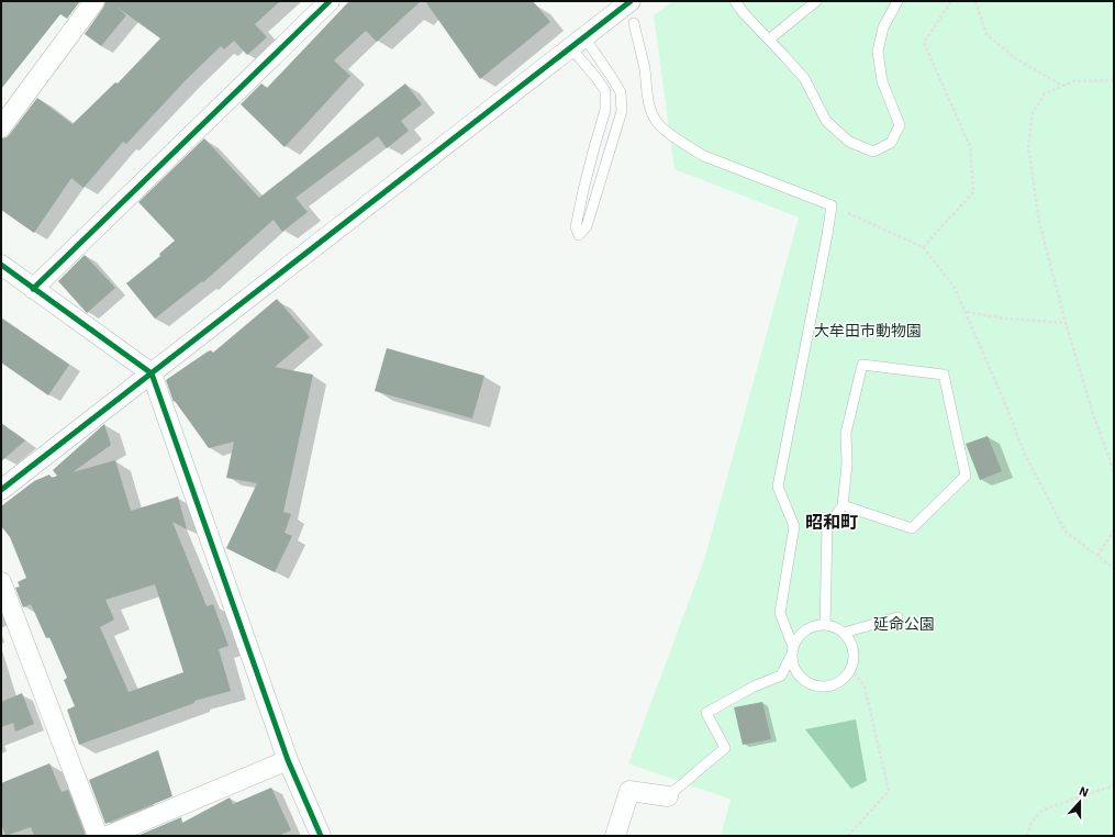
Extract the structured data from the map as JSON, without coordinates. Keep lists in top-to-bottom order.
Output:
{
  "districts": ["昭和町"],
  "parks": ["大牟田市動物園", "延命公園"],
  "north": "top"
}
